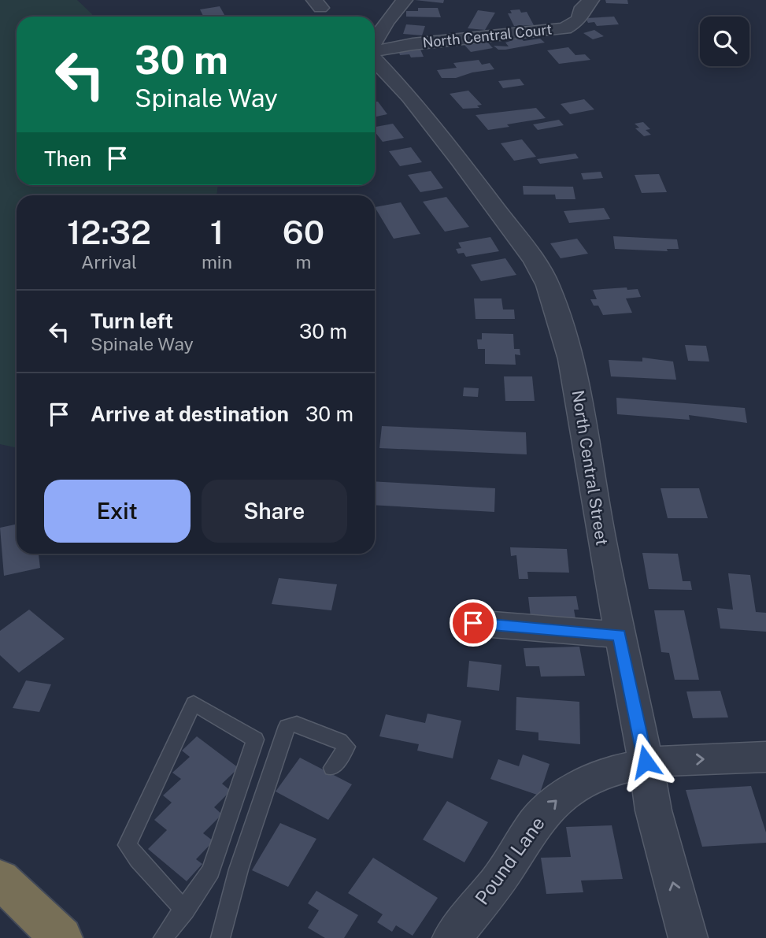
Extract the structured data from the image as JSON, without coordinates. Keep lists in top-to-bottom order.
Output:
{
  "streets": {
    "street": ["North Central Court", "North Central Street", "Pound Lane"]
  },
  "crossings": [
    ["North Central Street", "Pound Lane"]
  ],
  "one_way": ["Pound Lane"],
  "page": {
    "turn": ["30 m", "Spinale Way"],
    "then": "Then",
    "eta": [
      "12:32",
      "Arrival",
      "1",
      "min",
      "60",
      "m"
    ],
    "list": [
      {
        "name": "Turn left",
        "note": "Spinale Way",
        "value": "30 m"
      },
      {
        "name": "Arrive at destination",
        "value": "30 m"
      }
    ],
    "buttons": ["Exit", "Share"]
  }
}
